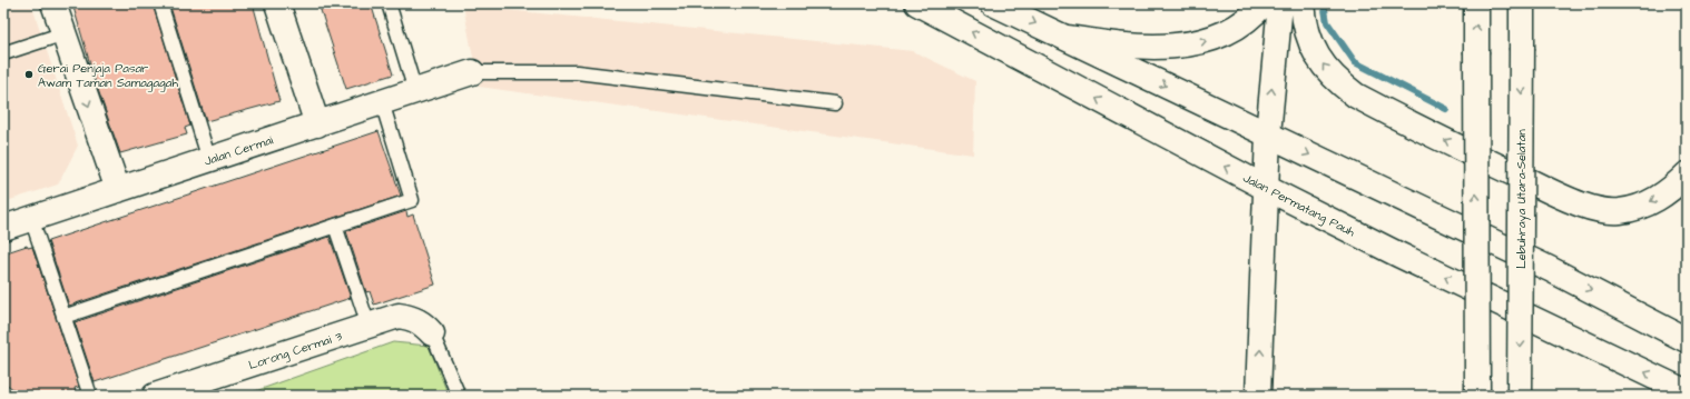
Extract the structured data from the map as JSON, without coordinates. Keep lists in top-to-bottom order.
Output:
{
  "streets": {
    "main road": [
      "Jalan Cermai",
      "Lebuhraya Utara–Selatan",
      "Jalan Permatang Pauh",
      "Lorong Cermai 3"
    ]
  },
  "places": ["Gerai Penjaja Pasar Awam Taman Samagagah"]
}
